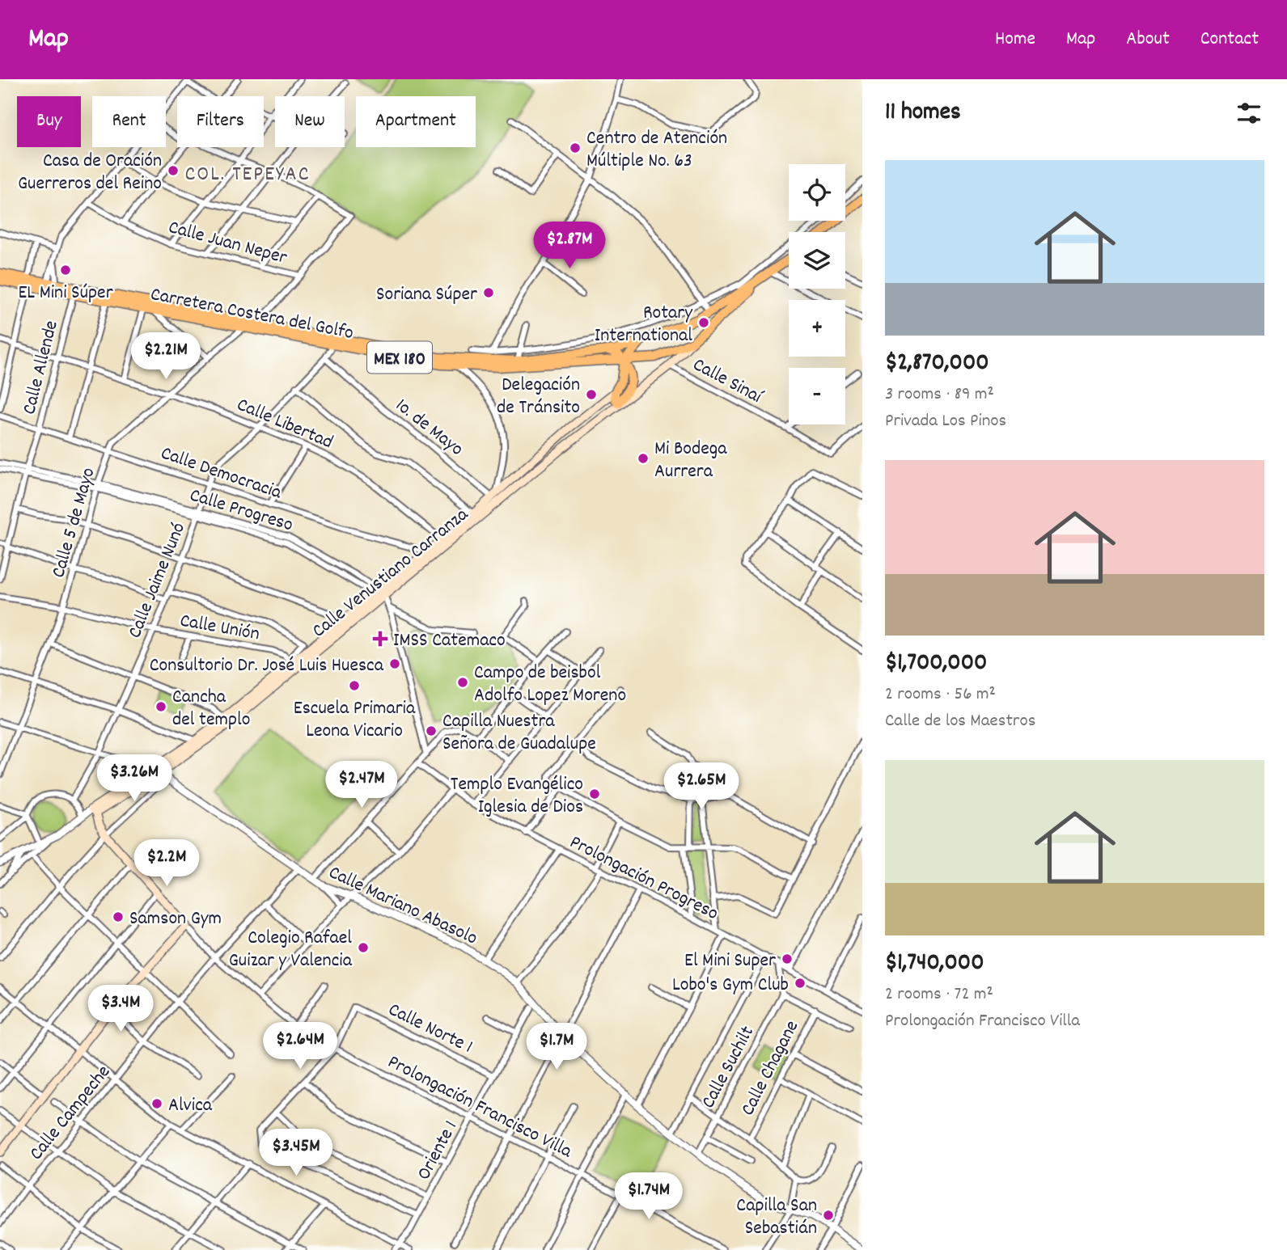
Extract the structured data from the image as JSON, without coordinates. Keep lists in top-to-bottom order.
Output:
{
  "streets": {
    "main road": ["Carretera Costera del Golfo", "MEX 180", "Calle Venustiano Carranza"],
    "street": [
      "Calle Juan Neper",
      "Calle Allende",
      "Calle Sinaí",
      "Calle Libertad",
      "1o. de Mayo",
      "Calle Democracia",
      "Calle Progreso",
      "Calle 5 de Mayo",
      "Calle Jaime Nunó",
      "Calle Unión",
      "Prolongación Progreso",
      "Calle Mariano Abasolo",
      "Calle Norte 1",
      "Calle Suchilt",
      "Calle Chagane",
      "Prolongación Francisco Villa",
      "Calle Campeche",
      "Oriente 1"
    ]
  },
  "crossings": [
    ["Carretera Costera del Golfo", "Calle Allende"],
    ["Carretera Costera del Golfo", "Calle 5 de Mayo"],
    ["Carretera Costera del Golfo", "Calle Venustiano Carranza"],
    ["Carretera Costera del Golfo", "Calle Jaime Nunó"],
    ["Calle Allende", "Calle Libertad"],
    ["Calle Allende", "Calle Democracia"],
    ["Calle Allende", "Calle Progreso"],
    ["Calle Sinaí", "Calle Venustiano Carranza"],
    ["Calle Libertad", "Calle 5 de Mayo"],
    ["Calle Libertad", "Calle Venustiano Carranza"],
    ["Calle Libertad", "Calle Jaime Nunó"],
    ["1o. de Mayo", "Calle Venustiano Carranza"],
    ["1o. de Mayo", "Calle Jaime Nunó"],
    ["Calle Democracia", "Calle 5 de Mayo"],
    ["Calle Democracia", "Calle Venustiano Carranza"],
    ["Calle Democracia", "Calle Jaime Nunó"],
    ["Calle Progreso", "Calle 5 de Mayo"],
    ["Calle Progreso", "Calle Venustiano Carranza"],
    ["Calle Progreso", "Calle Jaime Nunó"],
    ["Calle 5 de Mayo", "Calle Unión"],
    ["Calle 5 de Mayo", "Calle Mariano Abasolo"],
    ["Calle Venustiano Carranza", "Calle Unión"],
    ["Calle Venustiano Carranza", "Calle Mariano Abasolo"],
    ["Calle Jaime Nunó", "Calle Unión"],
    ["Calle Jaime Nunó", "Calle Mariano Abasolo"],
    ["Calle Mariano Abasolo", "Calle Suchilt"],
    ["Calle Mariano Abasolo", "Calle Campeche"],
    ["Calle Norte 1", "Prolongación Francisco Villa"],
    ["Calle Norte 1", "Oriente 1"],
    ["Prolongación Francisco Villa", "Calle Campeche"],
    ["Prolongación Francisco Villa", "Oriente 1"]
  ],
  "districts": ["COL. TEPEYAC"],
  "places": {
    "other": [
      "Centro de Atención Múltiple No. 63",
      "Casa de Oración Guerreros del Reino",
      "EL Mini Súper",
      "Soriana Súper",
      "Rotary International",
      "Delegación de Tránsito",
      "Mi Bodega Aurrera",
      "Consultorio Dr. José Luis Huesca",
      "Campo de beisbol Adolfo Lopez Moreno",
      "Escuela Primaria Leona Vicario",
      "Cancha del templo",
      "Capilla Nuestra Señora de Guadalupe",
      "Templo Evangélico Iglesia de Dios",
      "Samson Gym",
      "Colegio Rafael Guizar y Valencia",
      "El Mini Super",
      "Lobo's Gym Club",
      "Alvica",
      "Capilla San Sebastián"
    ],
    "health": ["IMSS Catemaco"]
  },
  "page": {
    "header": "Map",
    "nav": [
      "Home",
      "Map",
      "About",
      "Contact"
    ],
    "heading": "11 homes",
    "chip": [
      "Buy",
      "Rent",
      "Filters",
      "New",
      "Apartment"
    ],
    "list": [
      {
        "name": "$2,870,000",
        "note": "3 rooms · 89 m² · Privada Los Pinos"
      },
      {
        "name": "$1,700,000",
        "note": "2 rooms · 56 m² · Calle de los Maestros"
      },
      {
        "name": "$1,740,000",
        "note": "2 rooms · 72 m² · Prolongación Francisco Villa"
      }
    ],
    "map_buttons": ["+", "−"],
    "price": [
      "$2.87M",
      "$2.21M",
      "$3.26M",
      "$2.47M",
      "$2.65M",
      "$2.2M",
      "$3.4M",
      "$2.64M",
      "$1.7M",
      "$3.45M",
      "$1.74M"
    ]
  }
}
